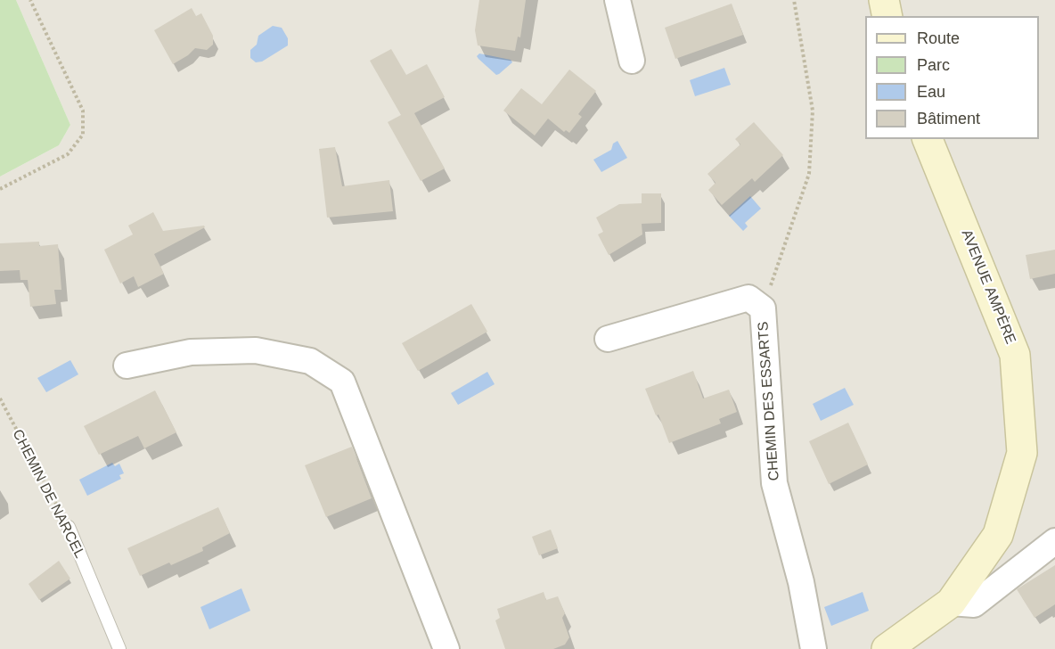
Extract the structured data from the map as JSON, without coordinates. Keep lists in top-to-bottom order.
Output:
{
  "streets": {
    "main road": ["AVENUE AMPÈRE"],
    "street": ["CHEMIN DES ESSARTS"],
    "lane": ["CHEMIN DE NARCEL"]
  },
  "legend": [
    "Route",
    "Parc",
    "Eau",
    "Bâtiment"
  ]
}
